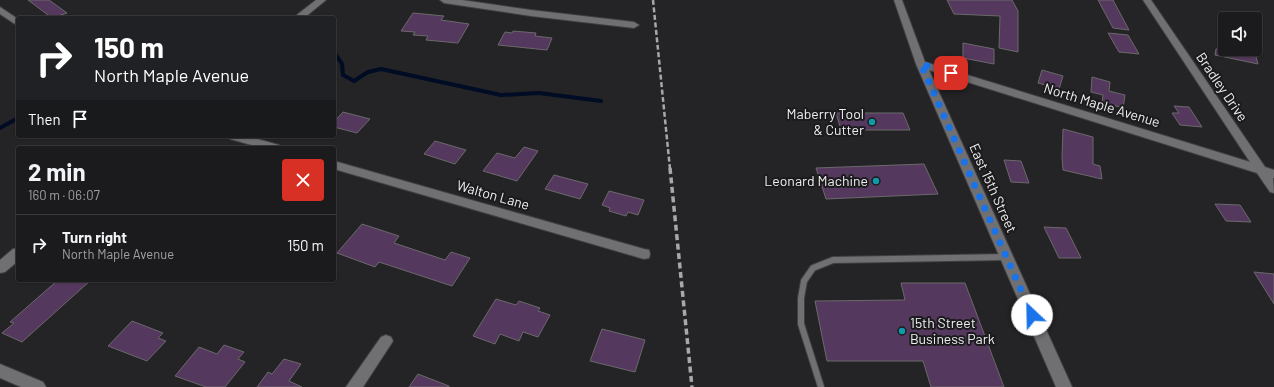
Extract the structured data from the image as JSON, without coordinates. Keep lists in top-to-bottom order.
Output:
{
  "streets": {
    "street": [
      "Bradley Drive",
      "North Maple Avenue",
      "East 15th Street",
      "Walton Lane"
    ]
  },
  "crossings": [
    ["Bradley Drive", "North Maple Avenue"],
    ["North Maple Avenue", "East 15th Street"]
  ],
  "places": ["Maberry Tool & Cutter", "Leonard Machine", "15th Street Business Park"],
  "page": {
    "turn": ["150 m", "North Maple Avenue"],
    "then": "Then",
    "heading": ["2 min", "160 m · 06:07"],
    "list": [
      {
        "name": "Turn right",
        "note": "North Maple Avenue",
        "value": "150 m"
      }
    ]
  }
}
